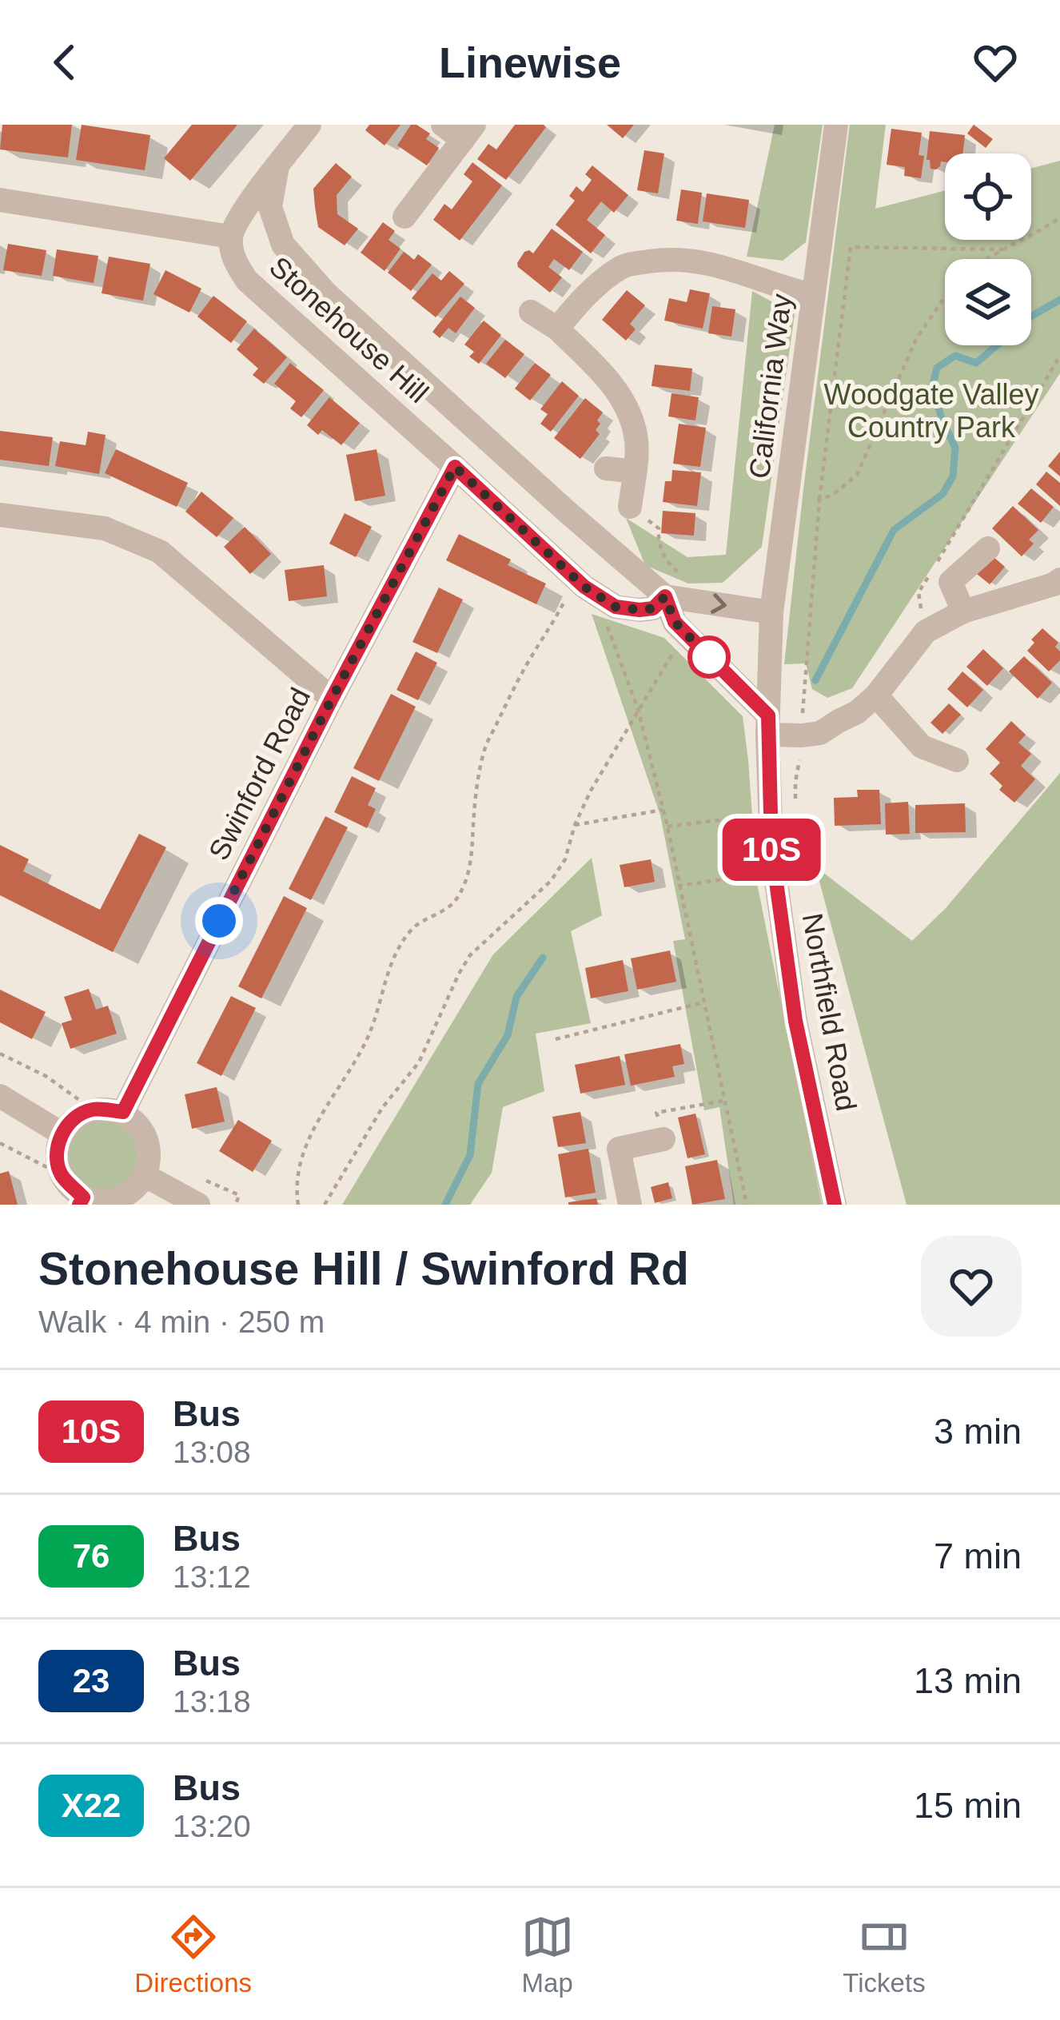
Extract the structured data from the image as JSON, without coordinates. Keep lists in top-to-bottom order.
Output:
{
  "streets": {
    "street": [
      "Stonehouse Hill",
      "California Way",
      "Swinford Road",
      "Northfield Road"
    ]
  },
  "crossings": [
    ["Stonehouse Hill", "California Way"],
    ["Stonehouse Hill", "Swinford Road"],
    ["Stonehouse Hill", "Northfield Road"],
    ["California Way", "Northfield Road"]
  ],
  "parks": ["Woodgate Valley Country Park"],
  "lines": ["bus line 10S"],
  "page": {
    "header": "Linewise",
    "on_map": "10S",
    "heading": ["Stonehouse Hill / Swinford Rd", "Walk · 4 min · 250 m"],
    "list": [
      {
        "mark": "10S",
        "name": "Bus",
        "note": "13:08",
        "value": "3 min"
      },
      {
        "mark": "76",
        "name": "Bus",
        "note": "13:12",
        "value": "7 min"
      },
      {
        "mark": "23",
        "name": "Bus",
        "note": "13:18",
        "value": "13 min"
      },
      {
        "mark": "X22",
        "name": "Bus",
        "note": "13:20",
        "value": "15 min"
      }
    ],
    "tabs": ["Directions", "Map", "Tickets"]
  }
}
